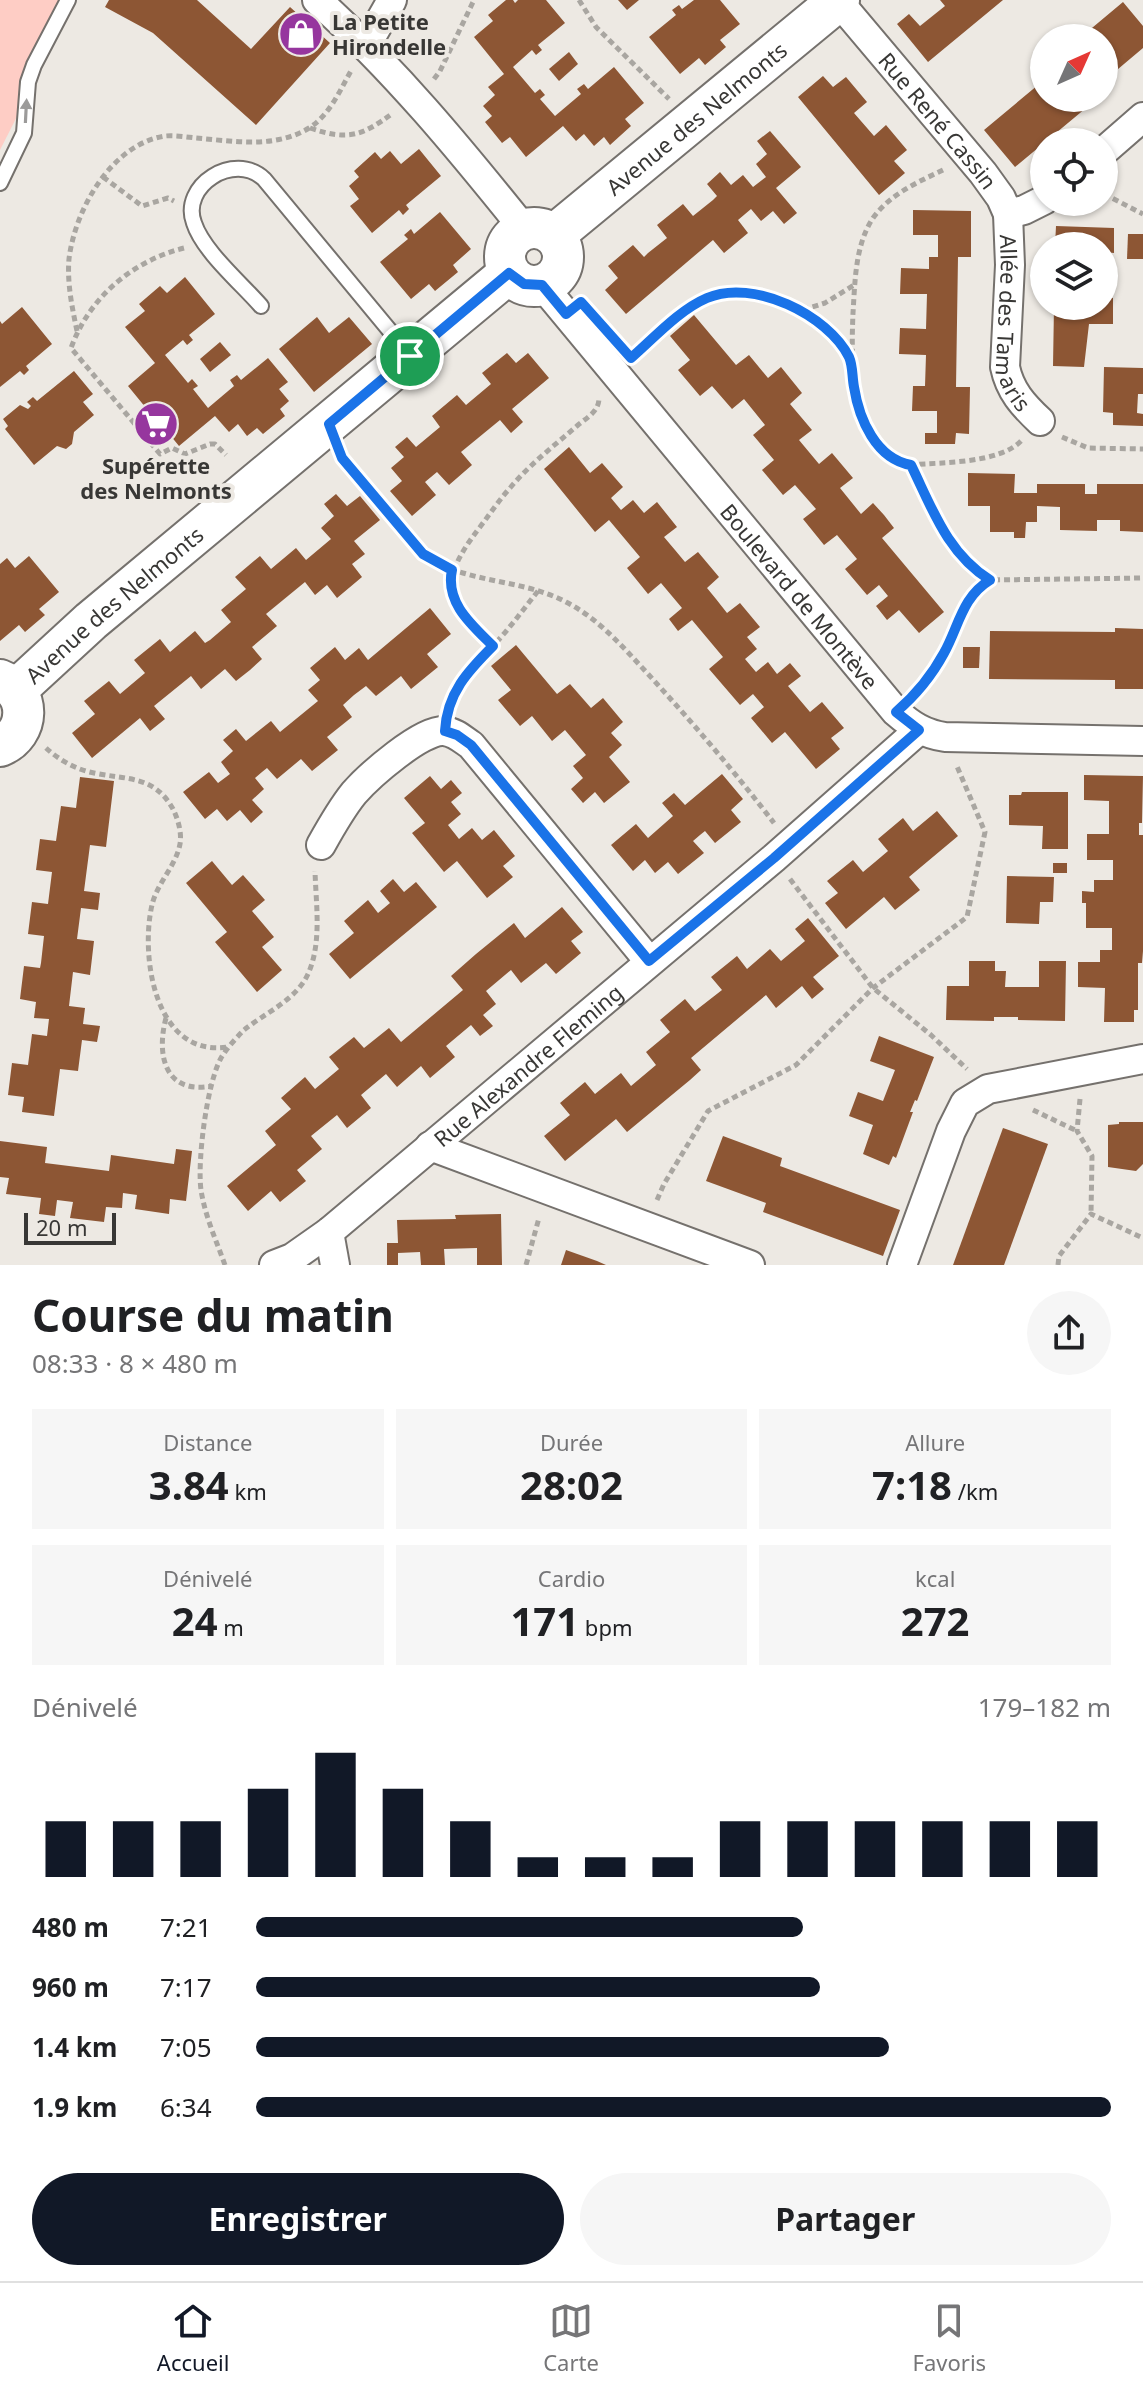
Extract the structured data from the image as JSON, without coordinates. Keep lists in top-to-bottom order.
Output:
{
  "streets": {
    "street": [
      "Avenue des Nelmonts",
      "Rue René Cassin",
      "Allée des Tamaris",
      "Boulevard de Montève",
      "Rue Alexandre Fleming"
    ]
  },
  "crossings": [
    ["Avenue des Nelmonts", "Rue René Cassin"],
    ["Avenue des Nelmonts", "Boulevard de Montève"],
    ["Rue René Cassin", "Allée des Tamaris"],
    ["Boulevard de Montève", "Rue Alexandre Fleming"]
  ],
  "places": {
    "shop": ["La Petite Hirondelle"],
    "supermarket": ["Supérette des Nelmonts"]
  },
  "scale_bar": "20 m",
  "north": "top right",
  "page": {
    "scale": "20 m",
    "heading": ["Course du matin", "08:33 · 8 × 480 m"],
    "stats": [
      ["Distance", "3.84 km"],
      ["Durée", "28:02"],
      ["Allure", "7:18 /km"],
      ["Dénivelé", "24 m"],
      ["Cardio", "171 bpm"],
      ["kcal", "272"]
    ],
    "chart": ["Dénivelé", "179–182 m"],
    "list": [
      {
        "name": "480 m",
        "note": "7:21"
      },
      {
        "name": "960 m",
        "note": "7:17"
      },
      {
        "name": "1.4 km",
        "note": "7:05"
      },
      {
        "name": "1.9 km",
        "note": "6:34"
      }
    ],
    "buttons": ["Enregistrer", "Partager"],
    "tabs": ["Accueil", "Carte", "Favoris"]
  }
}
